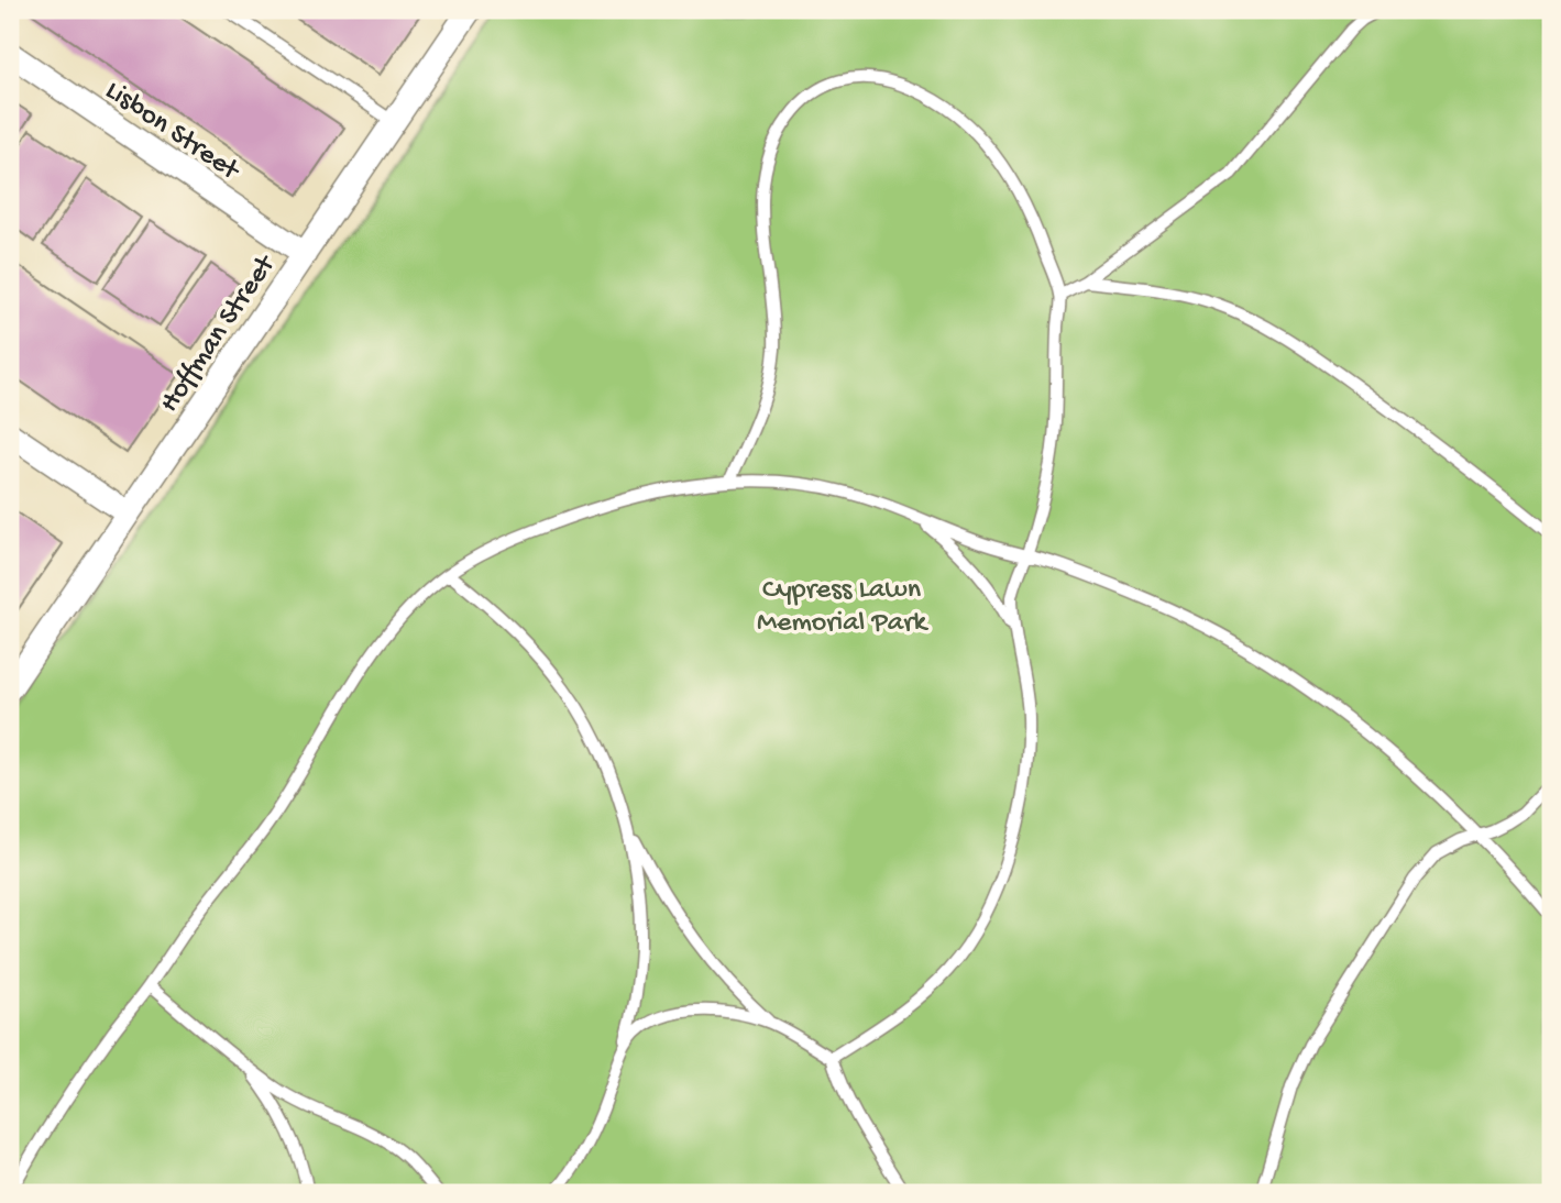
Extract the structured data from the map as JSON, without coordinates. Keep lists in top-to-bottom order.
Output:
{
  "streets": {
    "street": ["Lisbon Street", "Hoffman Street"]
  },
  "crossings": [
    ["Lisbon Street", "Hoffman Street"]
  ],
  "parks": ["Cypress Lawn Memorial Park"]
}
